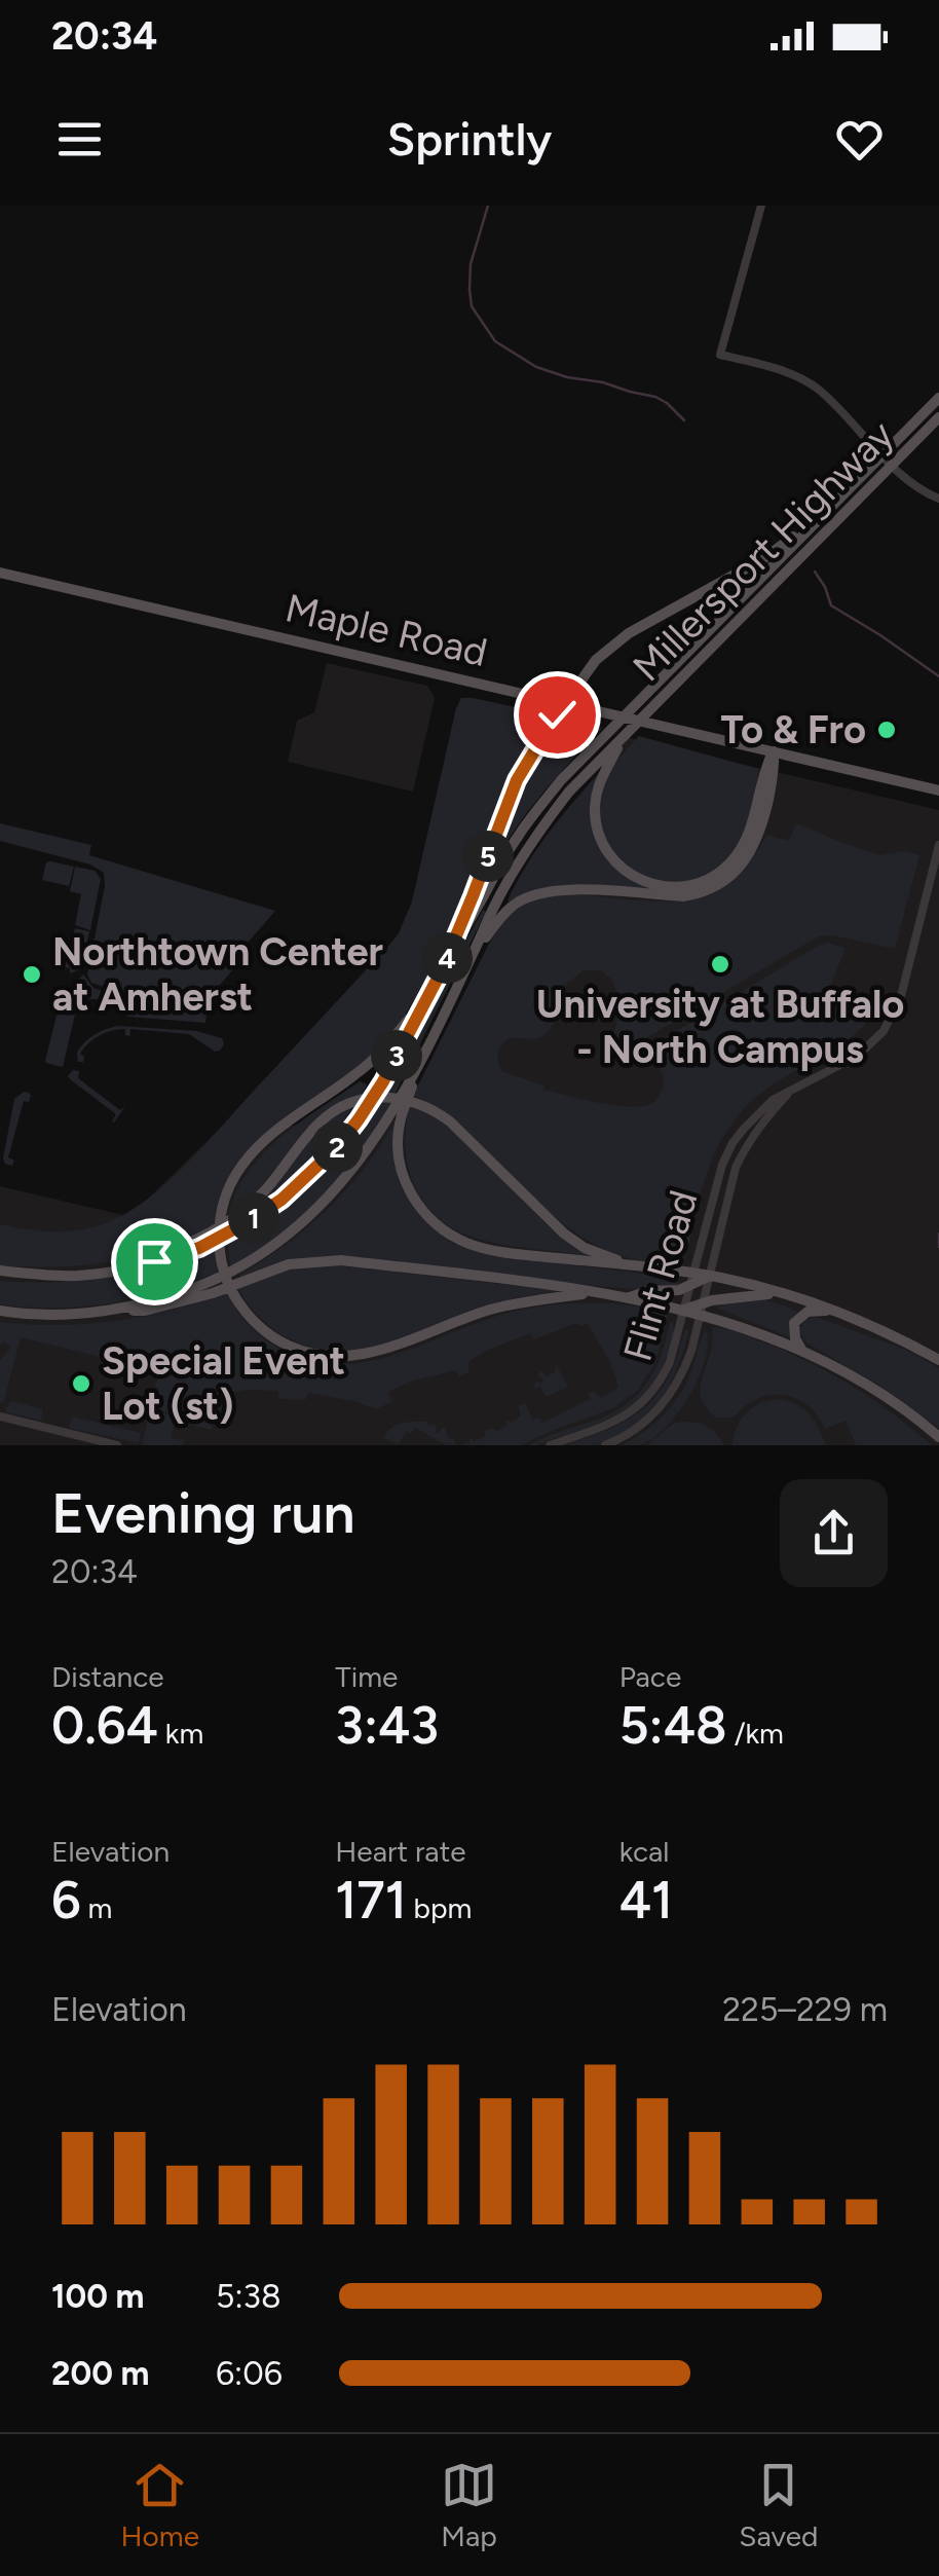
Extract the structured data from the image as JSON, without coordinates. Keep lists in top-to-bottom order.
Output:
{
  "streets": {
    "main road": ["Millersport Highway", "Maple Road"],
    "street": ["Flint Road"]
  },
  "places": [
    "To & Fro",
    "University at Buffalo - North Campus",
    "Northtown Center at Amherst",
    "Special Event Lot (st)"
  ],
  "page": {
    "status": "20:34",
    "header": "Sprintly",
    "pins": [
      "5",
      "4",
      "3",
      "2",
      "1"
    ],
    "heading": ["Evening run", "20:34"],
    "stats": [
      ["Distance", "0.64 km"],
      ["Time", "3:43"],
      ["Pace", "5:48 /km"],
      ["Elevation", "6 m"],
      ["Heart rate", "171 bpm"],
      ["kcal", "41"]
    ],
    "chart": ["Elevation", "225–229 m"],
    "list": [
      {
        "name": "100 m",
        "note": "5:38"
      },
      {
        "name": "200 m",
        "note": "6:06"
      }
    ],
    "tabs": ["Home", "Map", "Saved"]
  }
}
